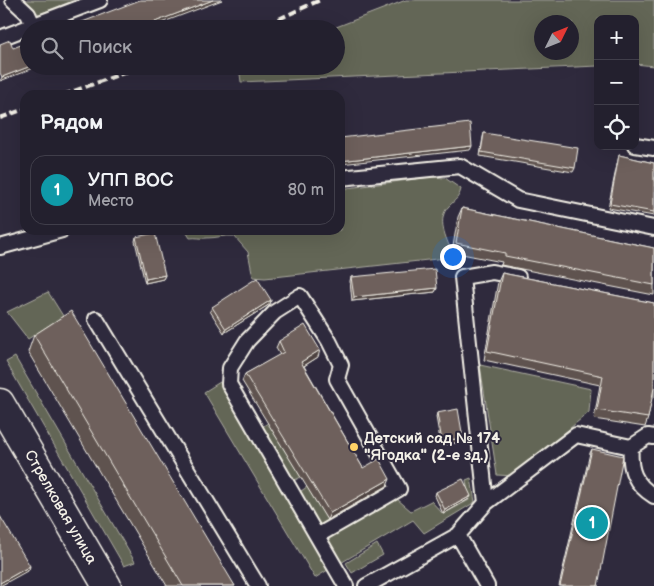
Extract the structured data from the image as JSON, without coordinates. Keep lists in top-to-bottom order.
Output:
{
  "streets": {
    "street": ["Стрелковая улица"]
  },
  "places": ["Детский сад № 174 \"Ягодка\" (2-е зд.)"],
  "north": "top right",
  "page": {
    "map_buttons": ["+", "−"],
    "search": "Поиск",
    "heading": "Рядом",
    "list": [
      {
        "mark": "1",
        "name": "УПП ВОС",
        "note": "Место",
        "value": "80 m"
      }
    ],
    "pins": "1"
  }
}
